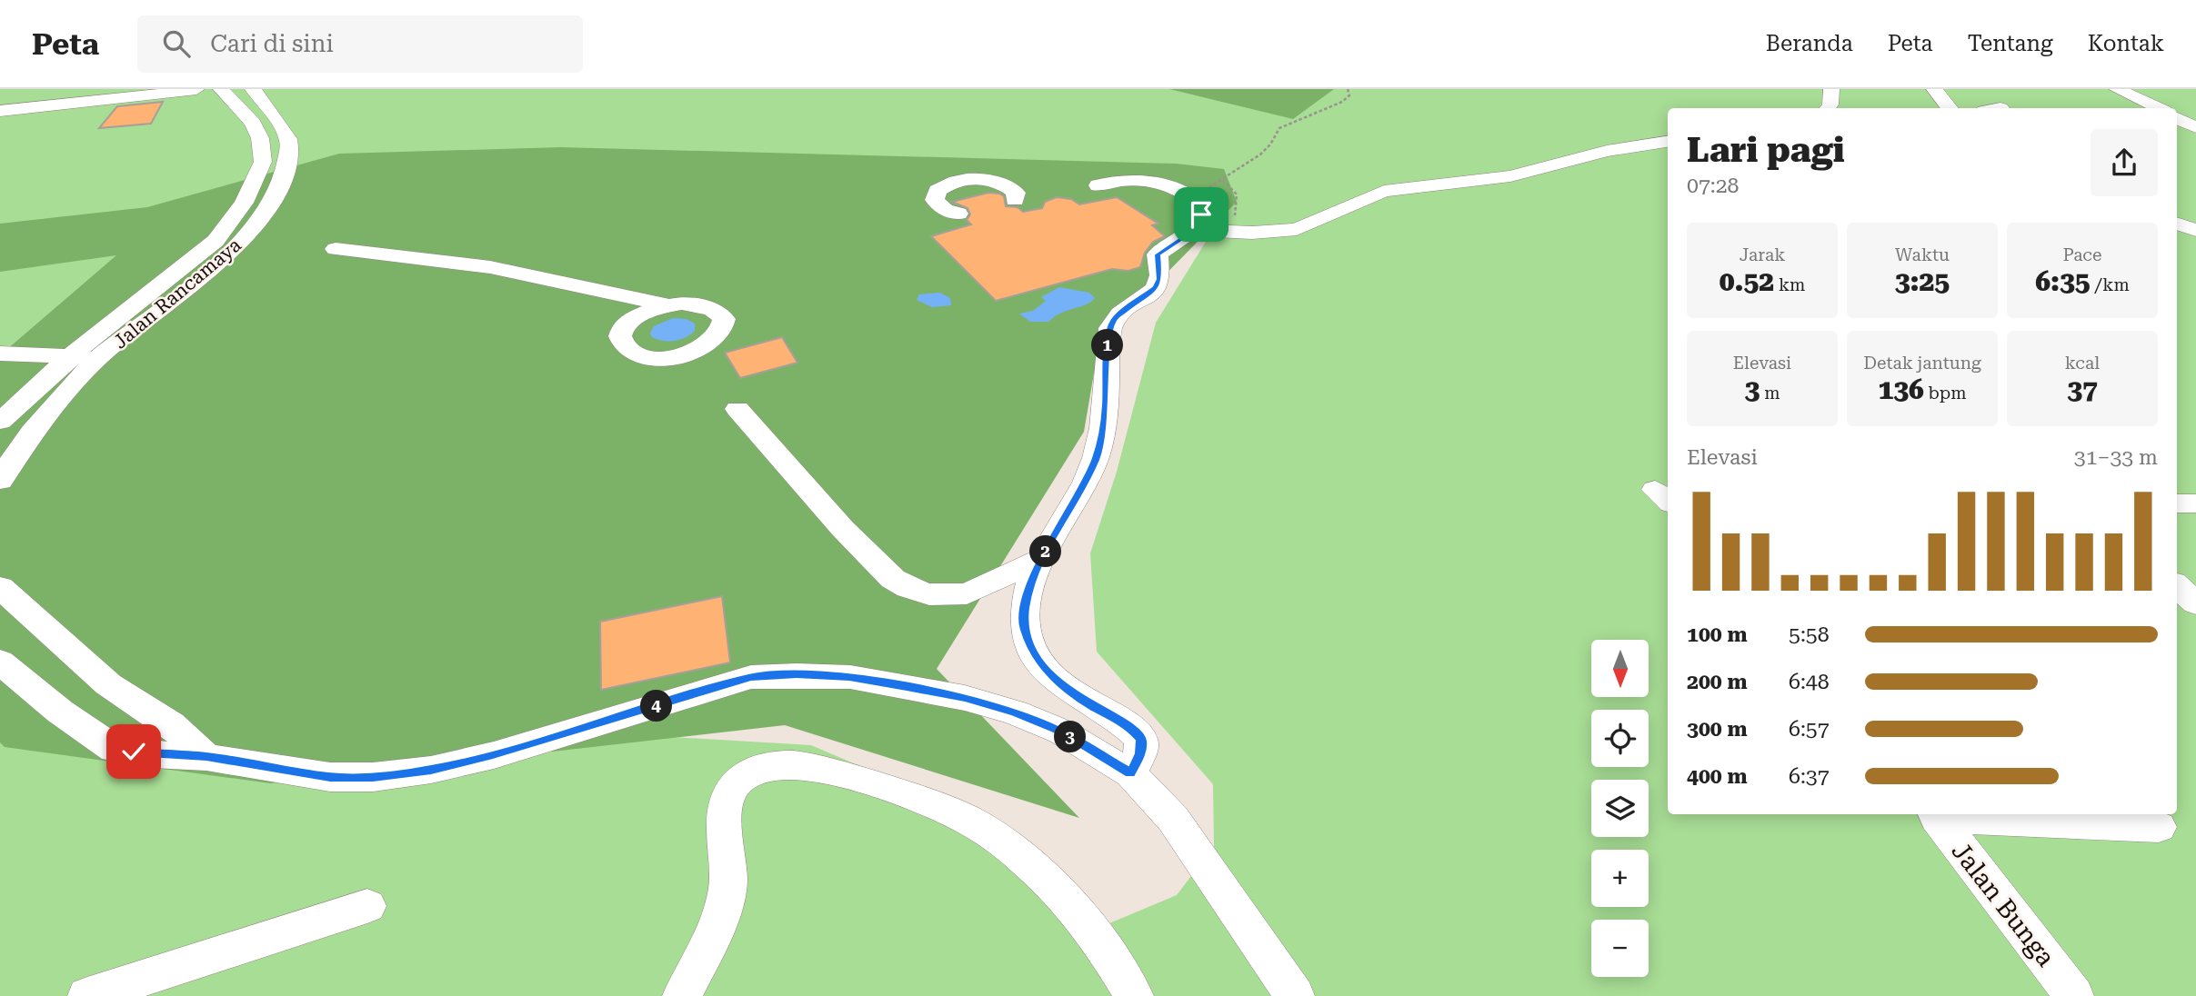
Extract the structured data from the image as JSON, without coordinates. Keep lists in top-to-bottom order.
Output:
{
  "streets": {
    "street": ["Jalan Rancamaya", "Jalan Bunga"]
  },
  "north": "bottom",
  "page": {
    "header": "Peta",
    "search": "Cari di sini",
    "nav": [
      "Beranda",
      "Peta",
      "Tentang",
      "Kontak"
    ],
    "heading": ["Lari pagi", "07:28"],
    "stats": [
      ["Jarak", "0.52 km"],
      ["Waktu", "3:25"],
      ["Pace", "6:35 /km"],
      ["Elevasi", "3 m"],
      ["Detak jantung", "136 bpm"],
      ["kcal", "37"]
    ],
    "pins": [
      "1",
      "2",
      "4",
      "3"
    ],
    "chart": ["Elevasi", "31–33 m"],
    "list": [
      {
        "name": "100 m",
        "note": "5:58"
      },
      {
        "name": "200 m",
        "note": "6:48"
      },
      {
        "name": "300 m",
        "note": "6:57"
      },
      {
        "name": "400 m",
        "note": "6:37"
      }
    ],
    "map_buttons": ["+", "−"]
  }
}
